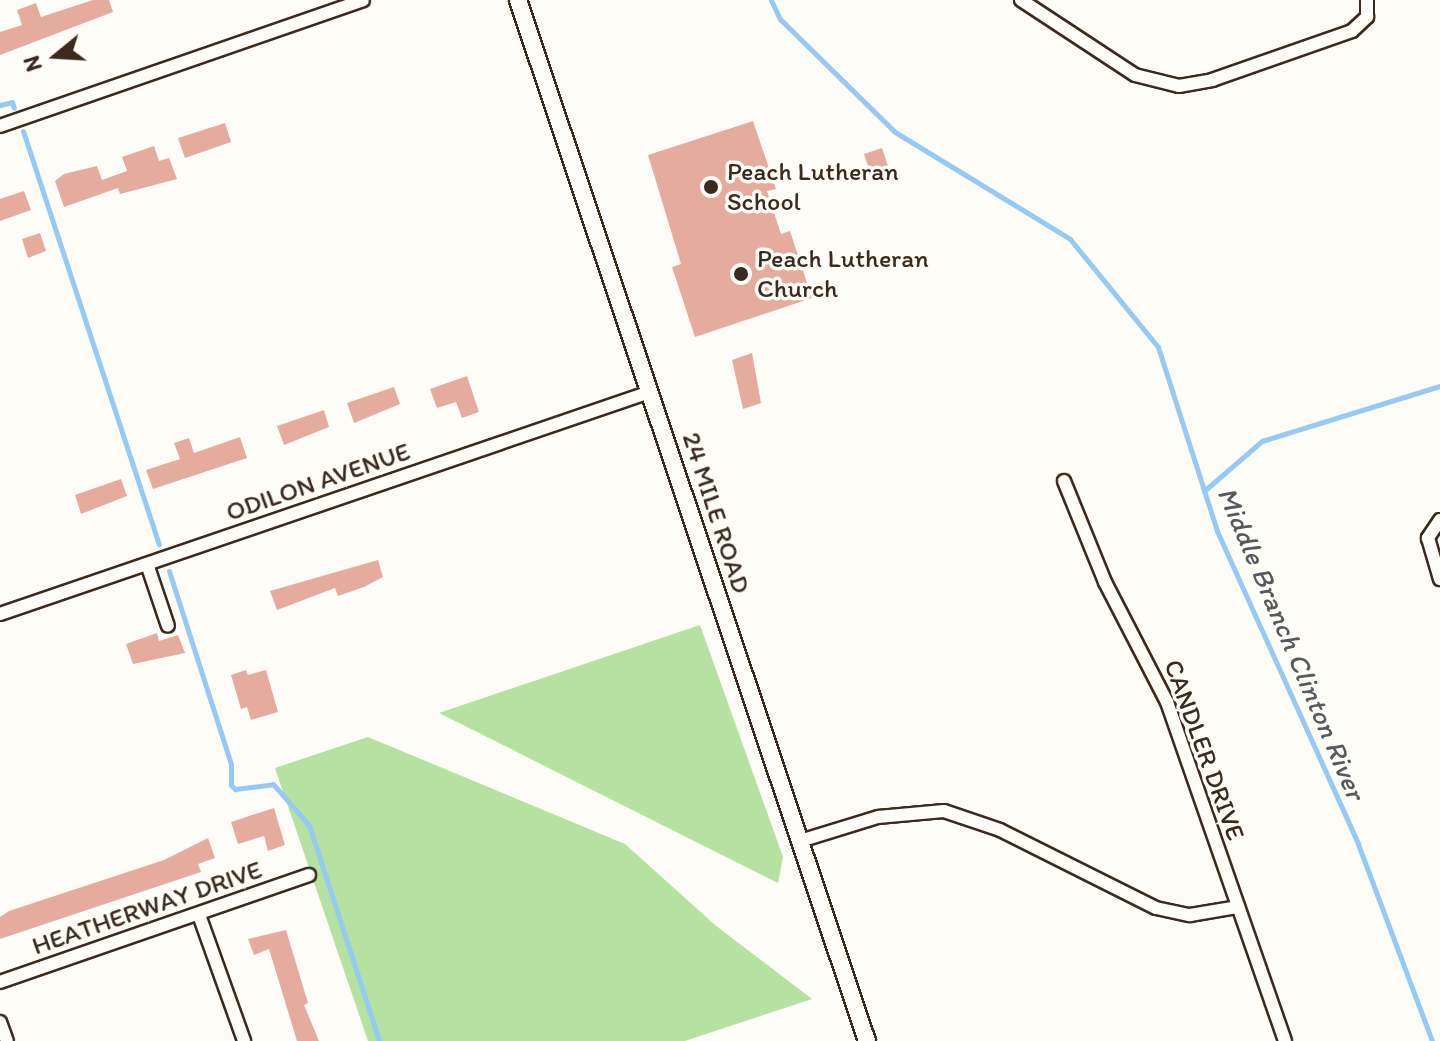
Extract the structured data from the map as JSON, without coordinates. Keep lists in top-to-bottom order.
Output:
{
  "streets": {
    "street": [
      "ODILON AVENUE",
      "24 MILE ROAD",
      "CANDLER DRIVE",
      "HEATHERWAY DRIVE"
    ]
  },
  "crossings": [
    ["ODILON AVENUE", "24 MILE ROAD"]
  ],
  "water": ["Middle Branch Clinton River"],
  "places": ["Peach Lutheran School", "Peach Lutheran Church"],
  "north": "left"
}
